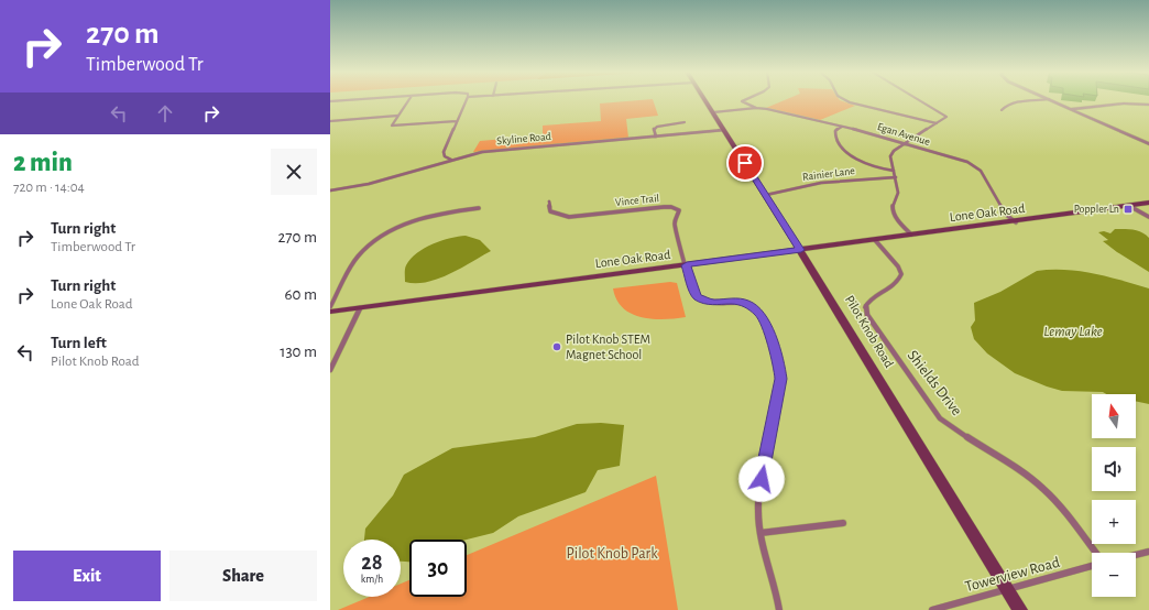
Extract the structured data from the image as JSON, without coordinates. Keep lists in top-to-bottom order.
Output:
{
  "streets": {
    "main road": ["Lone Oak Road", "Pilot Knob Road"],
    "street": [
      "Egan Avenue",
      "Skyline Road",
      "Rainier Lane",
      "Vince Trail",
      "Shields Drive",
      "Towerview Road"
    ]
  },
  "crossings": [
    ["Egan Avenue", "Lone Oak Road"],
    ["Egan Avenue", "Pilot Knob Road"],
    ["Skyline Road", "Pilot Knob Road"],
    ["Rainier Lane", "Pilot Knob Road"],
    ["Vince Trail", "Lone Oak Road"],
    ["Lone Oak Road", "Pilot Knob Road"],
    ["Lone Oak Road", "Shields Drive"],
    ["Pilot Knob Road", "Towerview Road"]
  ],
  "water": ["Lemay Lake"],
  "parks": ["Pilot Knob Park"],
  "places": {
    "transit": ["Poppler Ln"],
    "other": ["Pilot Knob STEM Magnet School"]
  },
  "north": "top",
  "page": {
    "turn": ["270 m", "Timberwood Tr"],
    "heading": ["2 min", "720 m · 14:04"],
    "list": [
      {
        "name": "Turn right",
        "note": "Timberwood Tr",
        "value": "270 m"
      },
      {
        "name": "Turn right",
        "note": "Lone Oak Road",
        "value": "60 m"
      },
      {
        "name": "Turn left",
        "note": "Pilot Knob Road",
        "value": "130 m"
      }
    ],
    "map_buttons": ["+", "−"],
    "speed": "28 km/h",
    "limit": "30",
    "buttons": ["Exit", "Share"]
  }
}
